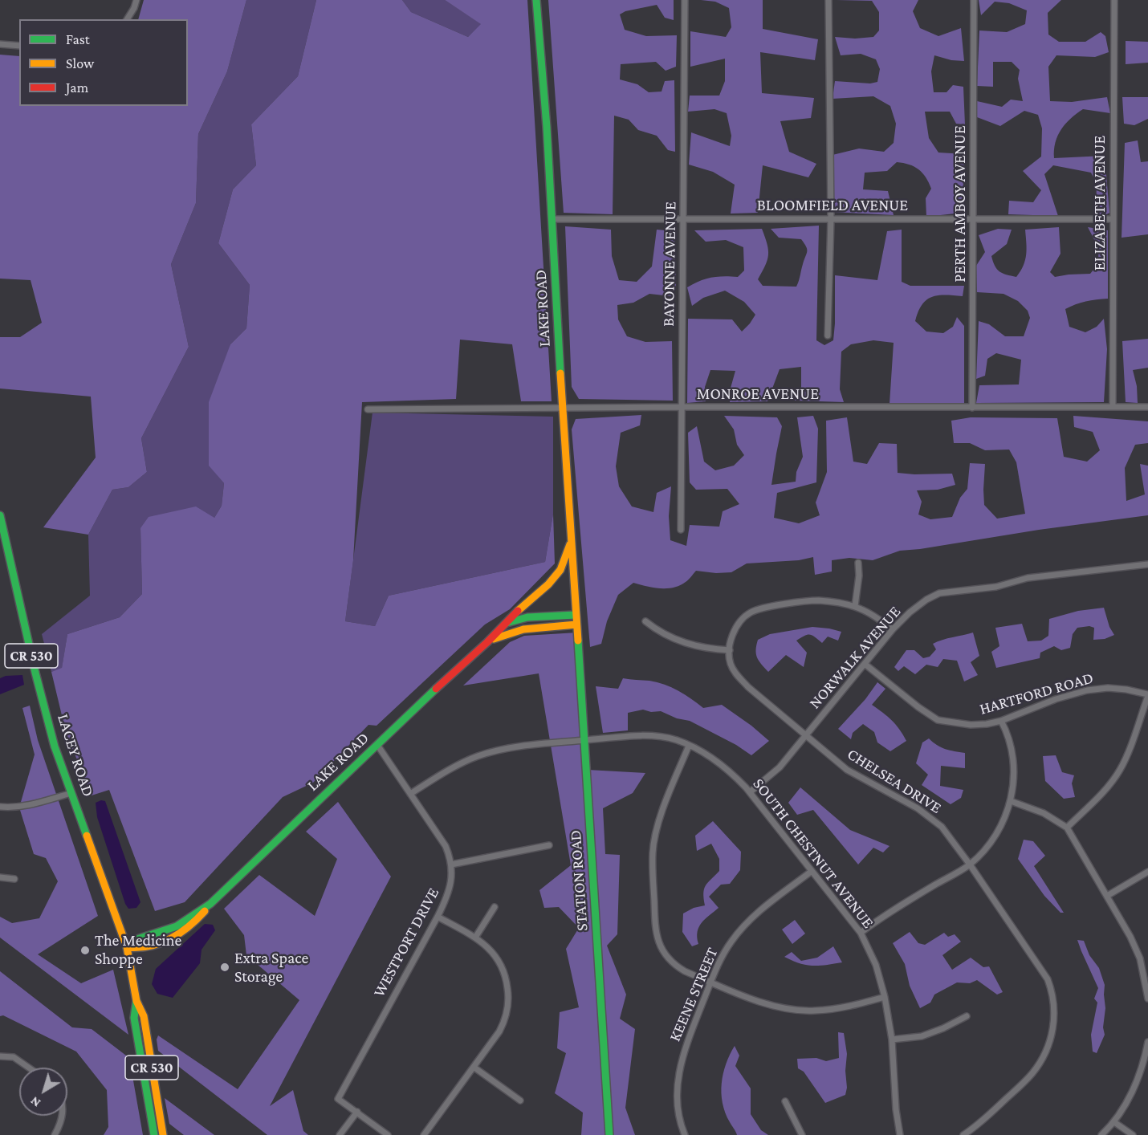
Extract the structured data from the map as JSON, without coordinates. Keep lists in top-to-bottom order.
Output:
{
  "streets": {
    "street": [
      "ELIZABETH AVENUE",
      "PERTH AMBOY AVENUE",
      "BLOOMFIELD AVENUE",
      "BAYONNE AVENUE",
      "LAKE ROAD",
      "MONROE AVENUE",
      "CR 530",
      "NORWALK AVENUE",
      "HARTFORD ROAD",
      "LACEY ROAD",
      "CHELSEA DRIVE",
      "SOUTH CHESTNUT AVENUE",
      "STATION ROAD",
      "WESTPORT DRIVE",
      "KEENE STREET"
    ]
  },
  "crossings": [
    ["ELIZABETH AVENUE", "BLOOMFIELD AVENUE"],
    ["ELIZABETH AVENUE", "MONROE AVENUE"],
    ["PERTH AMBOY AVENUE", "BLOOMFIELD AVENUE"],
    ["PERTH AMBOY AVENUE", "MONROE AVENUE"],
    ["BLOOMFIELD AVENUE", "BAYONNE AVENUE"],
    ["BLOOMFIELD AVENUE", "LAKE ROAD"],
    ["BAYONNE AVENUE", "MONROE AVENUE"],
    ["LAKE ROAD", "MONROE AVENUE"],
    ["LAKE ROAD", "LACEY ROAD"],
    ["LAKE ROAD", "STATION ROAD"],
    ["LAKE ROAD", "WESTPORT DRIVE"],
    ["NORWALK AVENUE", "HARTFORD ROAD"],
    ["NORWALK AVENUE", "CHELSEA DRIVE"],
    ["NORWALK AVENUE", "SOUTH CHESTNUT AVENUE"],
    ["SOUTH CHESTNUT AVENUE", "STATION ROAD"],
    ["SOUTH CHESTNUT AVENUE", "WESTPORT DRIVE"],
    ["SOUTH CHESTNUT AVENUE", "KEENE STREET"]
  ],
  "places": ["The Medicine Shoppe", "Extra Space Storage"],
  "legend": ["Fast", "Slow", "Jam"],
  "north": "bottom left"
}
